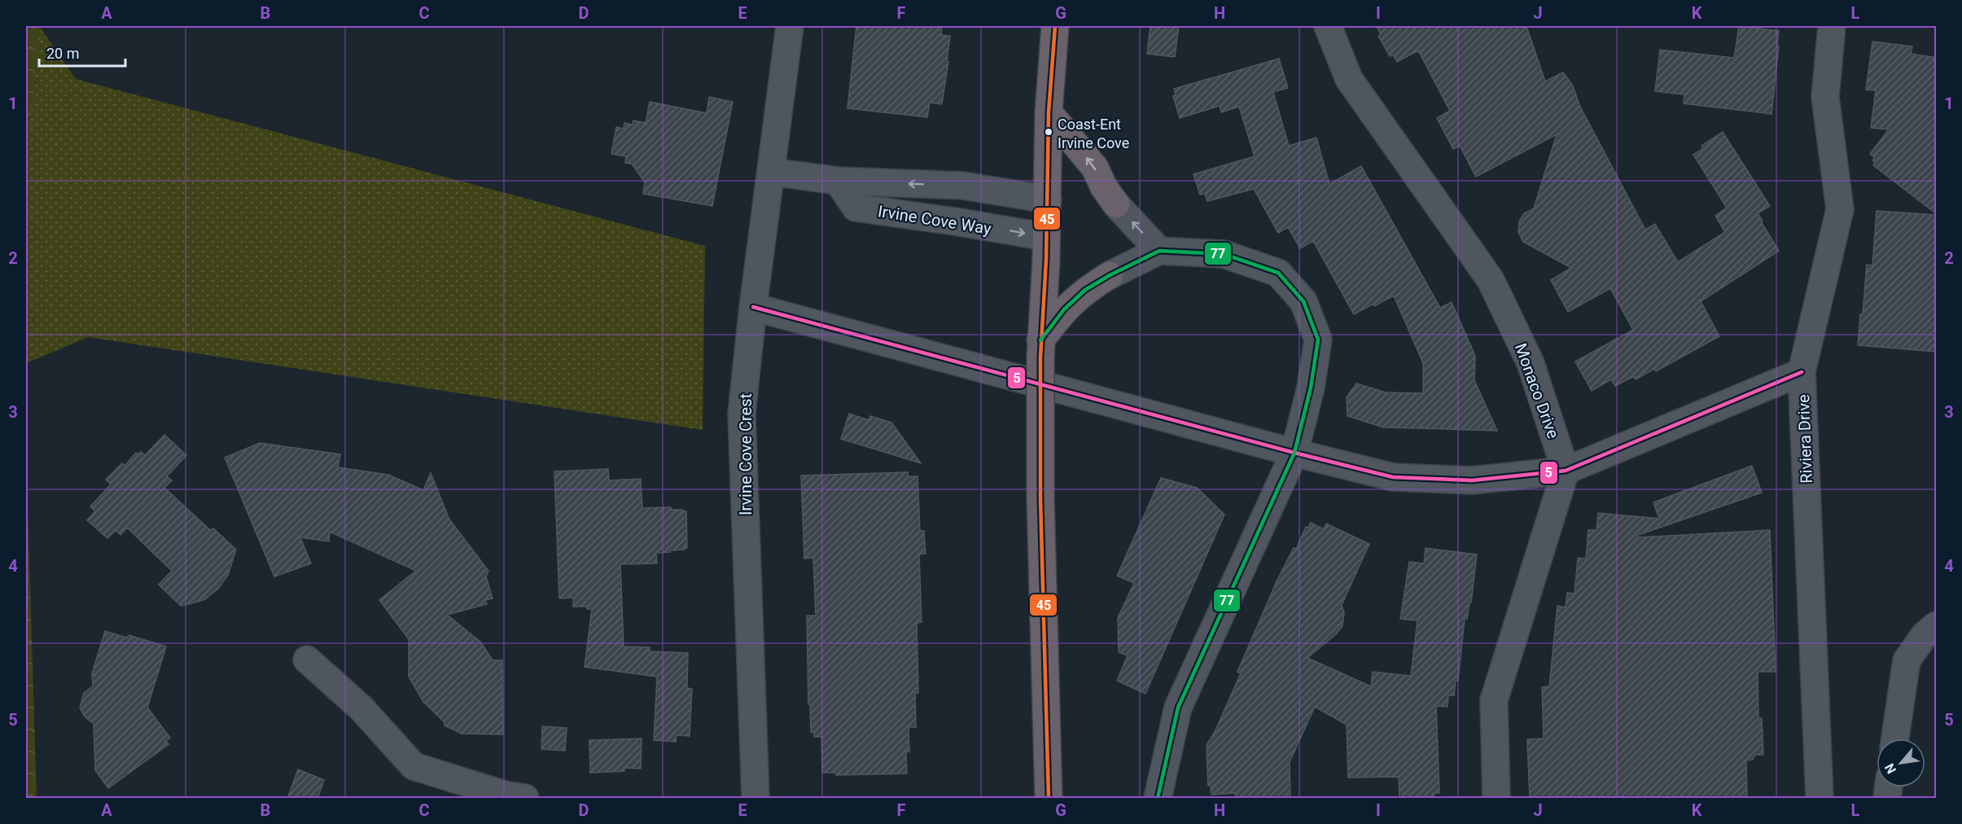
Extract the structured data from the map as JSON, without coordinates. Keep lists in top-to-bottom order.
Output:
{
  "streets": {
    "street": [
      "Irvine Cove Way",
      "Monaco Drive",
      "Riviera Drive",
      "Irvine Cove Crest"
    ]
  },
  "crossings": [
    ["Irvine Cove Way", "Irvine Cove Crest"]
  ],
  "places": ["Coast-Ent Irvine Cove"],
  "lines": ["transit line 45", "transit line 77", "transit line 5"],
  "scale_bar": "20 m",
  "north": "bottom left",
  "grid": {
    "columns": [
      "A",
      "B",
      "C",
      "D",
      "E",
      "F",
      "G",
      "H",
      "I",
      "J",
      "K",
      "L"
    ],
    "rows": [
      "1",
      "2",
      "3",
      "4",
      "5"
    ]
  }
}
